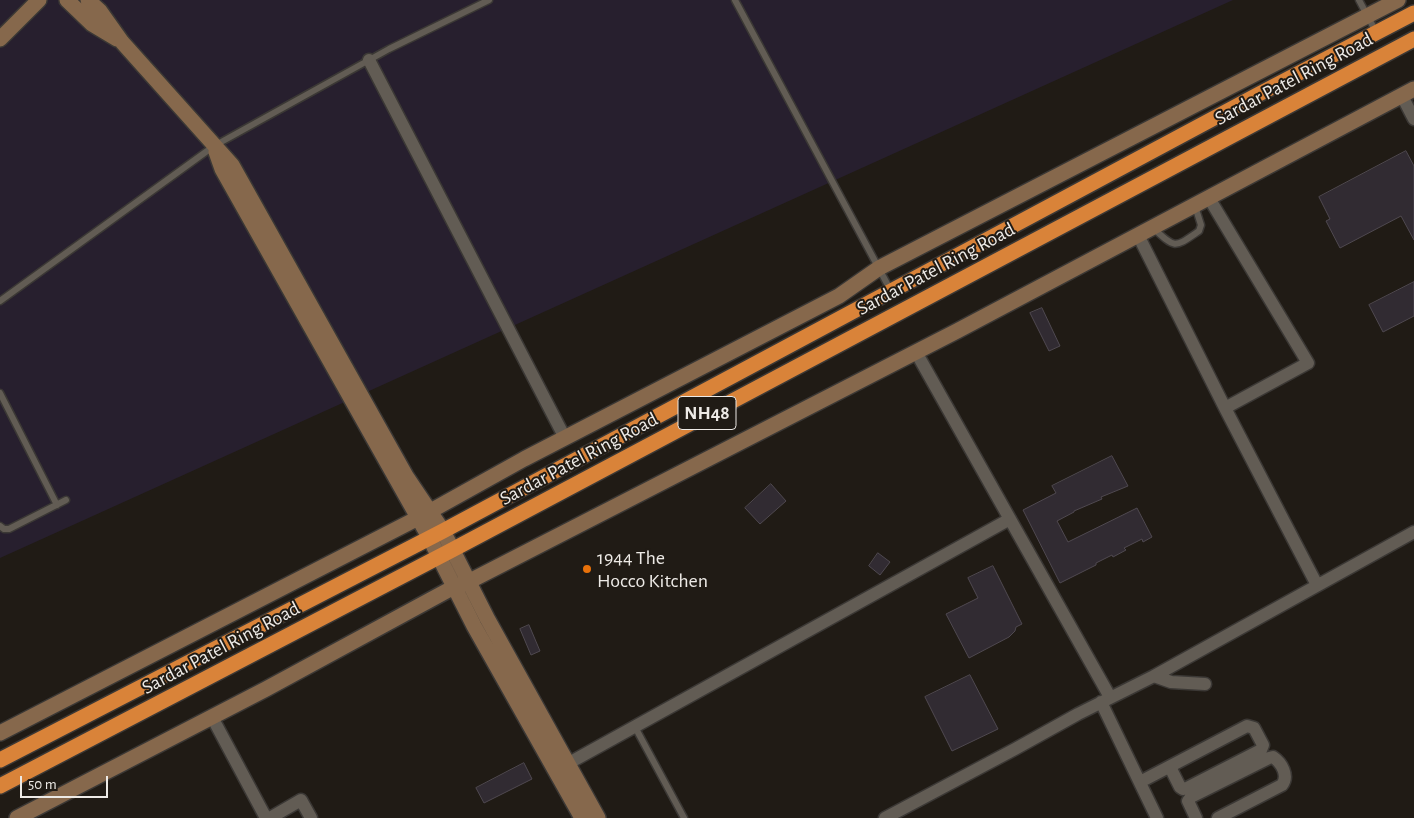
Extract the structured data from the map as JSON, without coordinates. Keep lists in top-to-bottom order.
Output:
{
  "streets": {
    "highway": ["Sardar Patel Ring Road", "NH48"]
  },
  "places": ["1944 The Hocco Kitchen"],
  "scale_bar": "50 m"
}
